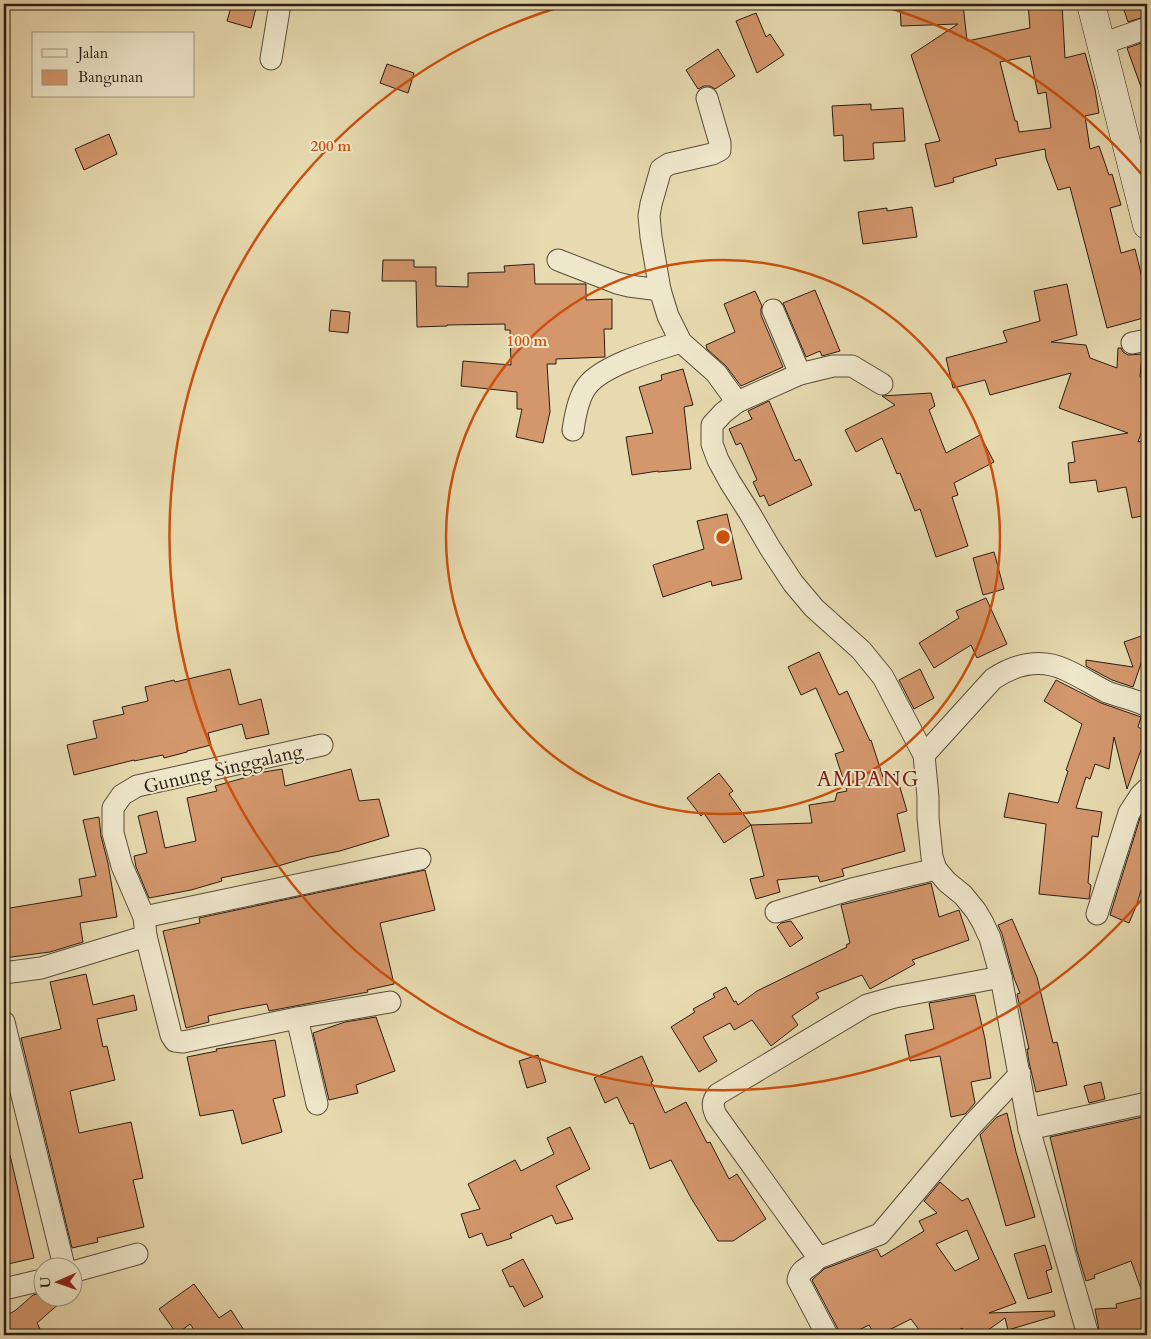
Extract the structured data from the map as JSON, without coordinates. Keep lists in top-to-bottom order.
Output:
{
  "streets": {
    "street": ["Gunung Singgalang"]
  },
  "districts": ["AMPANG"],
  "legend": ["Jalan", "Bangunan"],
  "north": "left",
  "rings": ["200 m", "100 m"]
}
